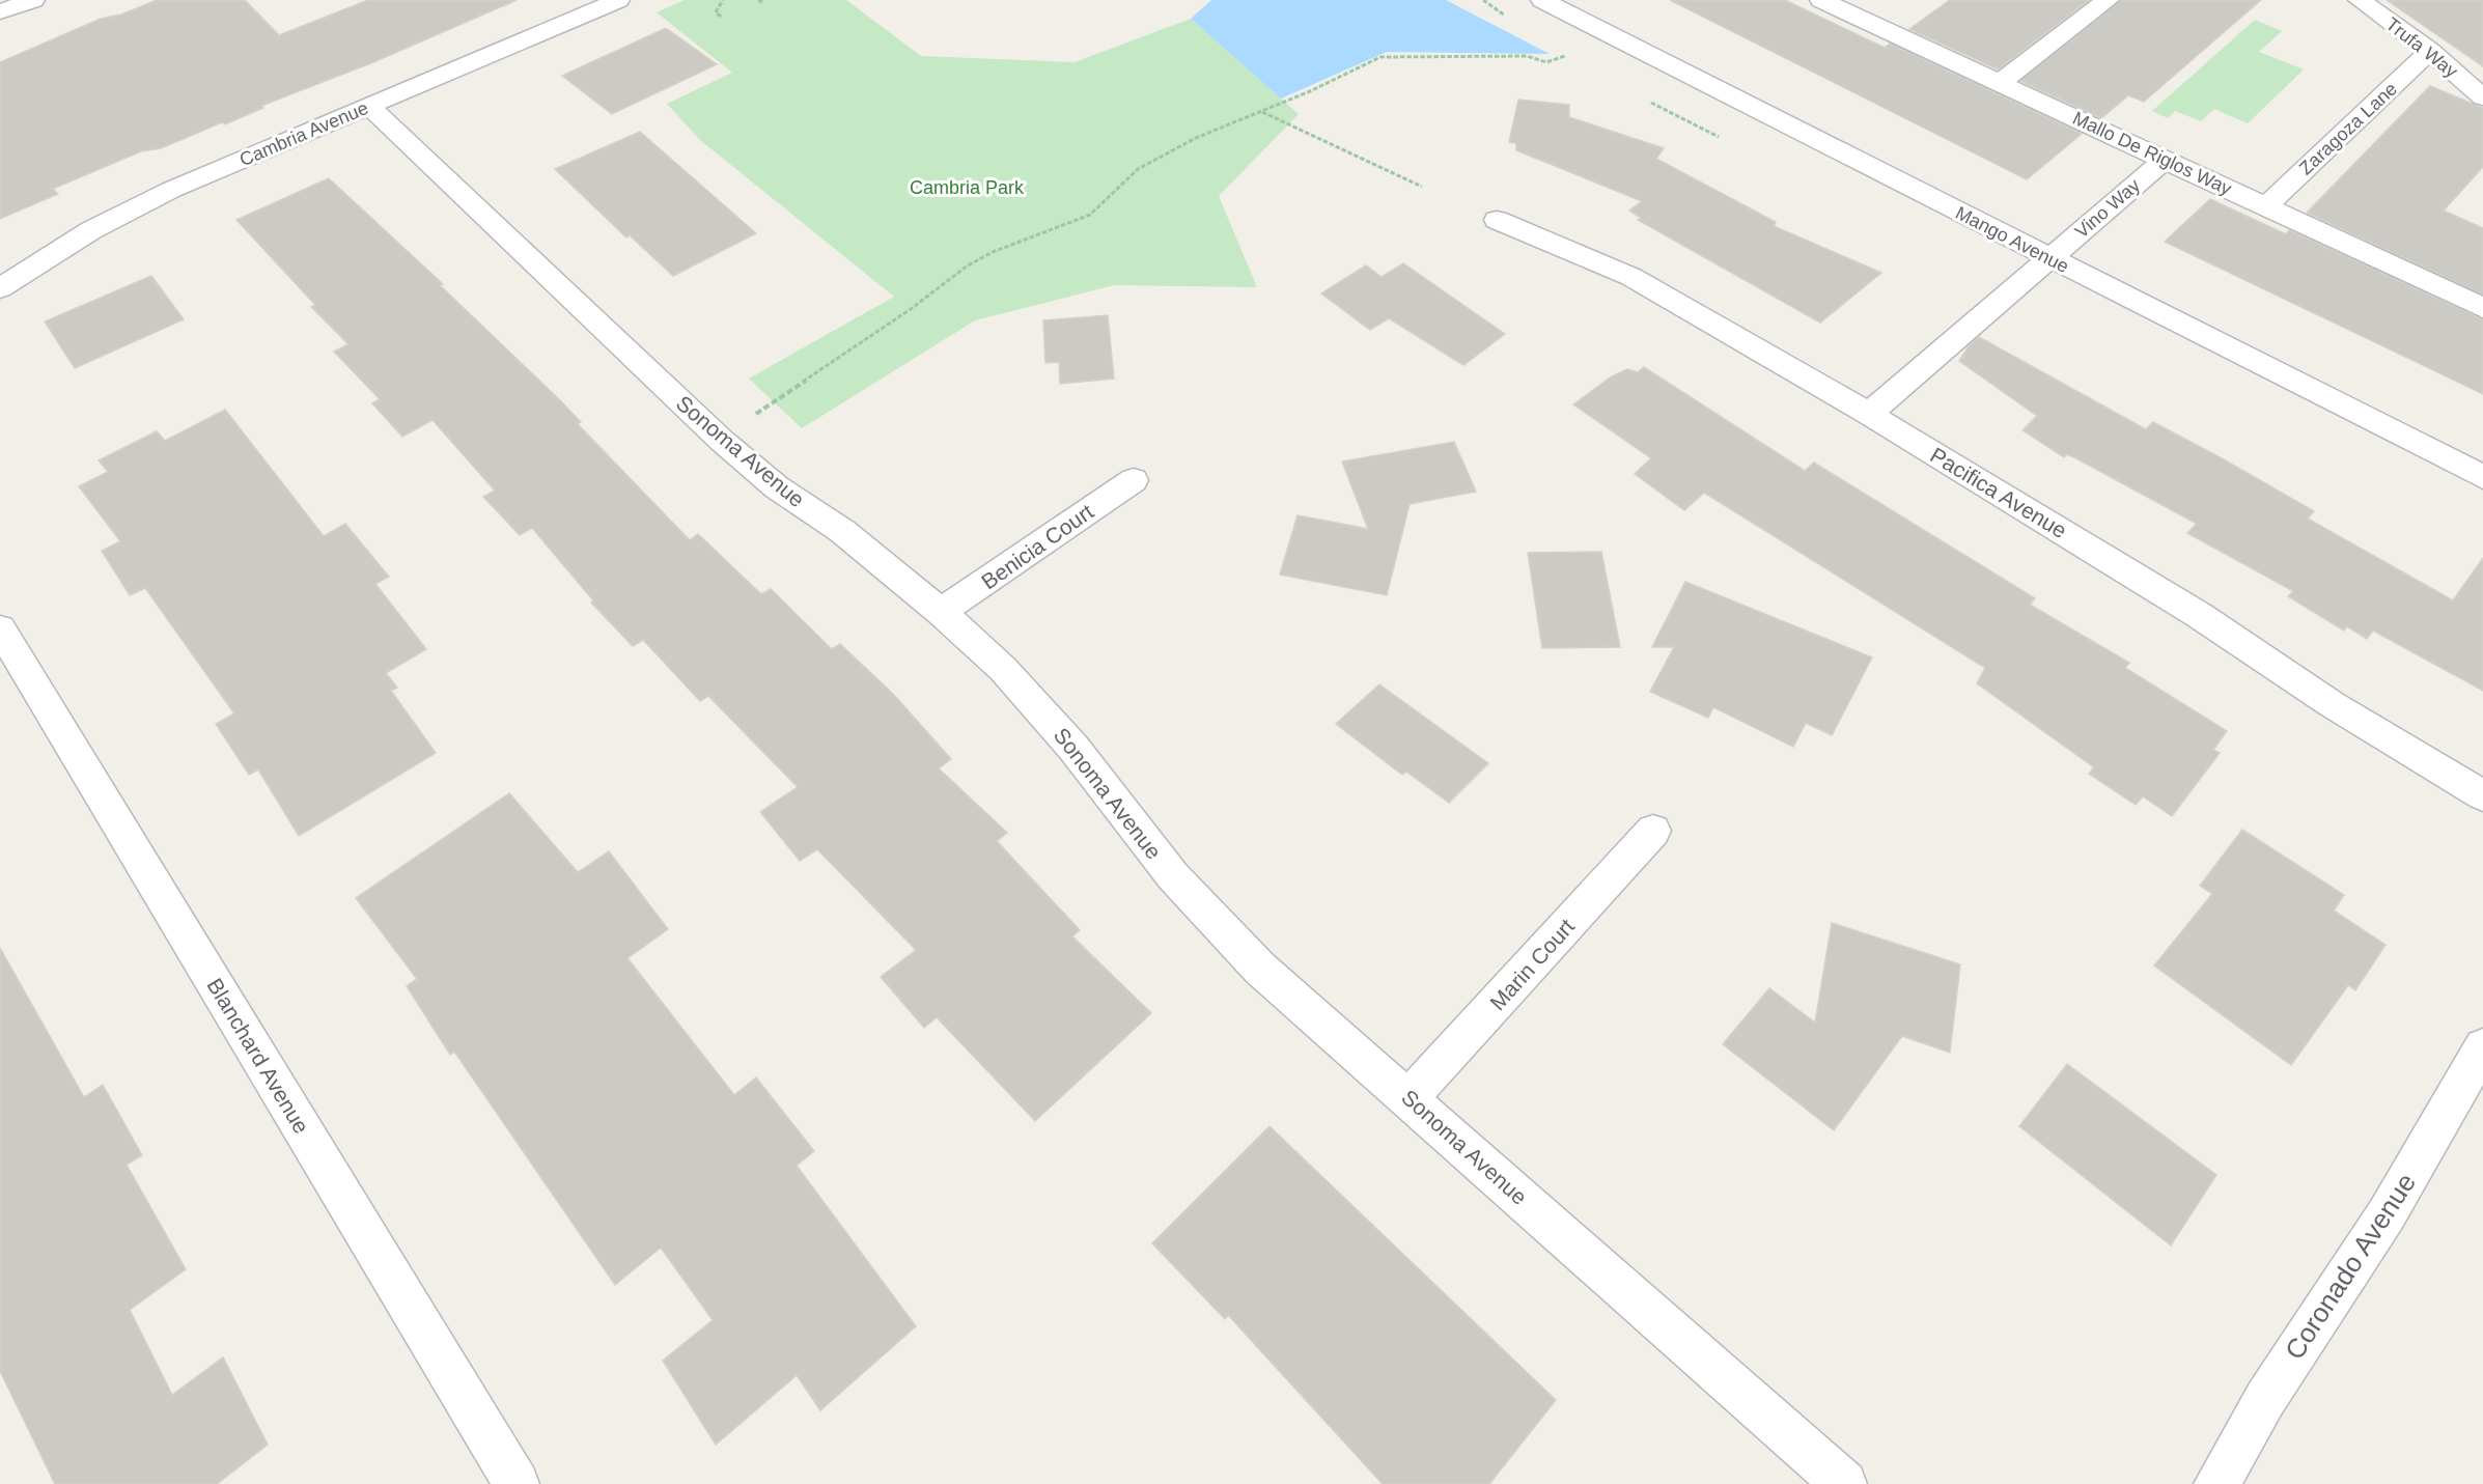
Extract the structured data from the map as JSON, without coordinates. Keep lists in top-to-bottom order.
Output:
{
  "streets": {
    "street": [
      "Trufa Way",
      "Zaragoza Lane",
      "Cambria Avenue",
      "Mallo De Riglos Way",
      "Vino Way",
      "Mango Avenue",
      "Sonoma Avenue",
      "Pacifica Avenue",
      "Benicia Court",
      "Marin Court",
      "Blanchard Avenue",
      "Coronado Avenue"
    ]
  },
  "crossings": [
    ["Trufa Way", "Zaragoza Lane"],
    ["Zaragoza Lane", "Mallo De Riglos Way"],
    ["Cambria Avenue", "Sonoma Avenue"],
    ["Mallo De Riglos Way", "Vino Way"],
    ["Vino Way", "Mango Avenue"],
    ["Vino Way", "Pacifica Avenue"],
    ["Sonoma Avenue", "Benicia Court"],
    ["Sonoma Avenue", "Marin Court"]
  ],
  "parks": ["Cambria Park"]
}
